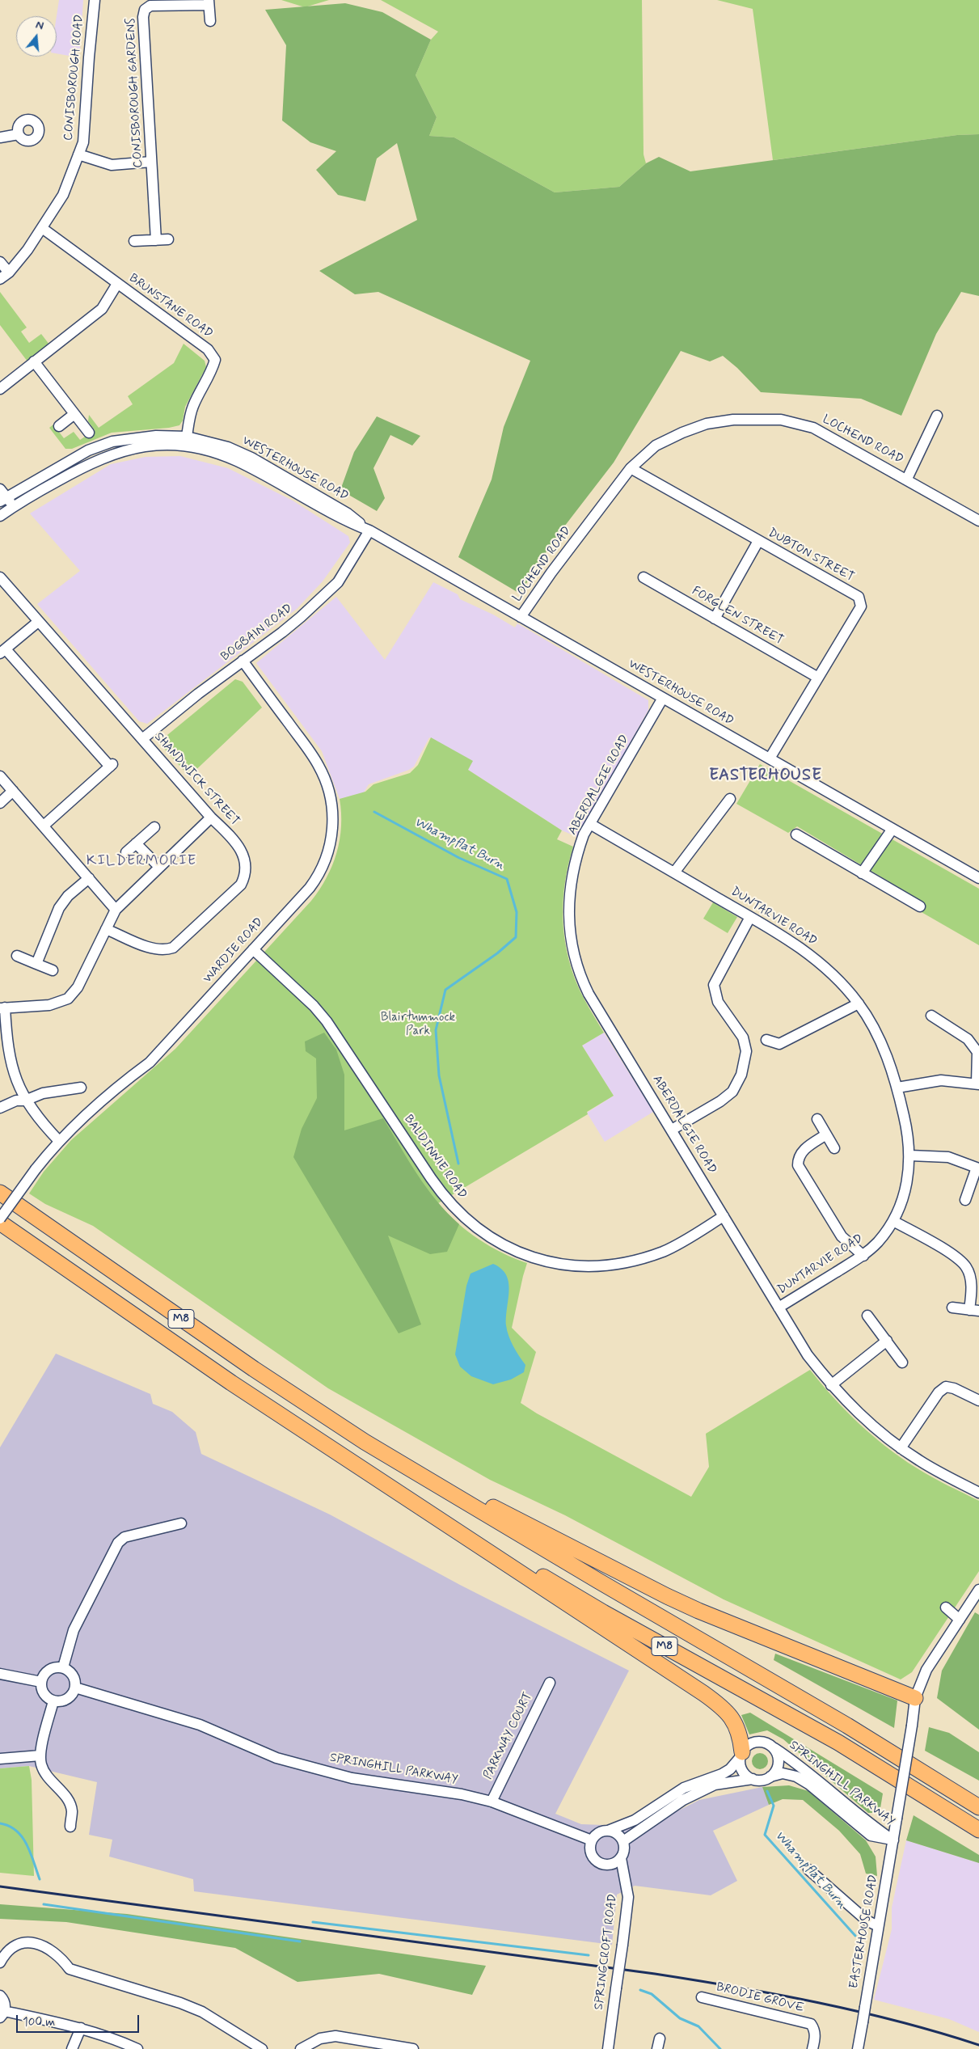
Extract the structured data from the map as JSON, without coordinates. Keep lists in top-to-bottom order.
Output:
{
  "streets": {
    "highway": ["M8"],
    "street": [
      "CONISBOROUGH ROAD",
      "CONISBOROUGH GARDENS",
      "BRUNSTANE ROAD",
      "LOCHEND ROAD",
      "WESTERHOUSE ROAD",
      "DUBTON STREET",
      "FORGLEN STREET",
      "BOGBAIN ROAD",
      "SHANDWICK STREET",
      "ABERDALGIE ROAD",
      "DUNTARVIE ROAD",
      "WARDIE ROAD",
      "BALDINNIE ROAD",
      "PARKWAY COURT",
      "SPRINGHILL PARKWAY",
      "EASTERHOUSE ROAD",
      "SPRINGCROFT ROAD",
      "BRODIE GROVE"
    ]
  },
  "crossings": [
    ["CONISBOROUGH ROAD", "BRUNSTANE ROAD"],
    ["BRUNSTANE ROAD", "WESTERHOUSE ROAD"],
    ["LOCHEND ROAD", "WESTERHOUSE ROAD"],
    ["LOCHEND ROAD", "DUBTON STREET"],
    ["WESTERHOUSE ROAD", "DUBTON STREET"],
    ["WESTERHOUSE ROAD", "BOGBAIN ROAD"],
    ["WESTERHOUSE ROAD", "ABERDALGIE ROAD"],
    ["DUBTON STREET", "FORGLEN STREET"],
    ["BOGBAIN ROAD", "SHANDWICK STREET"],
    ["BOGBAIN ROAD", "WARDIE ROAD"],
    ["ABERDALGIE ROAD", "DUNTARVIE ROAD"],
    ["ABERDALGIE ROAD", "BALDINNIE ROAD"],
    ["WARDIE ROAD", "BALDINNIE ROAD"],
    ["M8", "SPRINGHILL PARKWAY"],
    ["PARKWAY COURT", "SPRINGHILL PARKWAY"],
    ["SPRINGHILL PARKWAY", "EASTERHOUSE ROAD"],
    ["SPRINGHILL PARKWAY", "SPRINGCROFT ROAD"]
  ],
  "districts": ["EASTERHOUSE", "KILDERMORIE"],
  "water": ["Whampflat Burn"],
  "parks": ["Blairtummock Park"],
  "scale_bar": "100 m",
  "north": "top"
}
